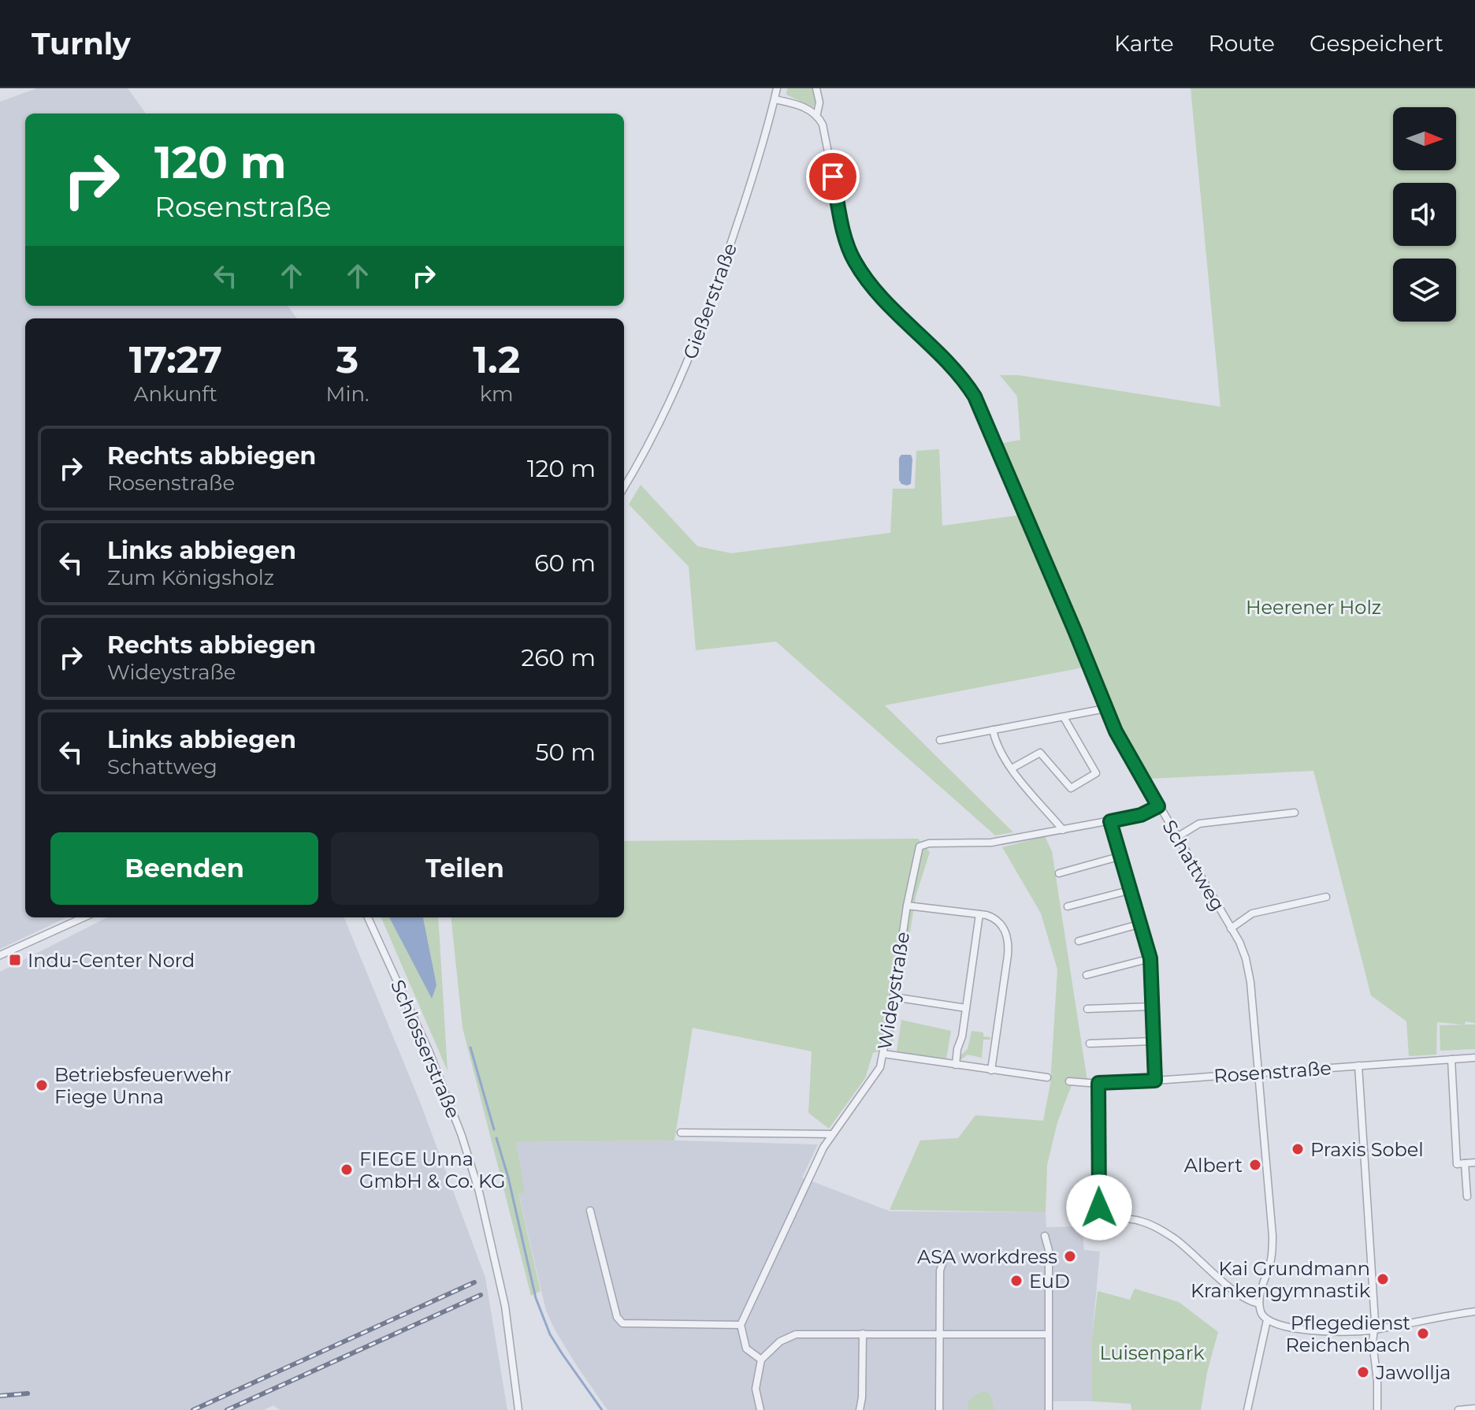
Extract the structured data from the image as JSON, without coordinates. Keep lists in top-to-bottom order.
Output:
{
  "streets": {
    "street": [
      "Gießerstraße",
      "Schattweg",
      "Wideystraße",
      "Schlosserstraße",
      "Rosenstraße"
    ]
  },
  "crossings": [
    ["Schattweg", "Wideystraße"],
    ["Schattweg", "Rosenstraße"]
  ],
  "parks": ["Heerener Holz", "Luisenpark"],
  "places": {
    "transit": ["Indu-Center Nord"],
    "other": [
      "Betriebsfeuerwehr Fiege Unna",
      "Praxis Sobel",
      "Albert",
      "FIEGE Unna GmbH & Co. KG",
      "ASA workdress",
      "Kai Grundmann Krankengymnastik",
      "EuD",
      "Pflegedienst Reichenbach",
      "Jawollja"
    ]
  },
  "north": "right",
  "page": {
    "header": "Turnly",
    "nav": ["Karte", "Route", "Gespeichert"],
    "turn": ["120 m", "Rosenstraße"],
    "eta": [
      "17:27",
      "Ankunft",
      "3",
      "Min.",
      "1.2",
      "km"
    ],
    "list": [
      {
        "name": "Rechts abbiegen",
        "note": "Rosenstraße",
        "value": "120 m"
      },
      {
        "name": "Links abbiegen",
        "note": "Zum Königsholz",
        "value": "60 m"
      },
      {
        "name": "Rechts abbiegen",
        "note": "Wideystraße",
        "value": "260 m"
      },
      {
        "name": "Links abbiegen",
        "note": "Schattweg",
        "value": "50 m"
      }
    ],
    "buttons": ["Beenden", "Teilen"]
  }
}
